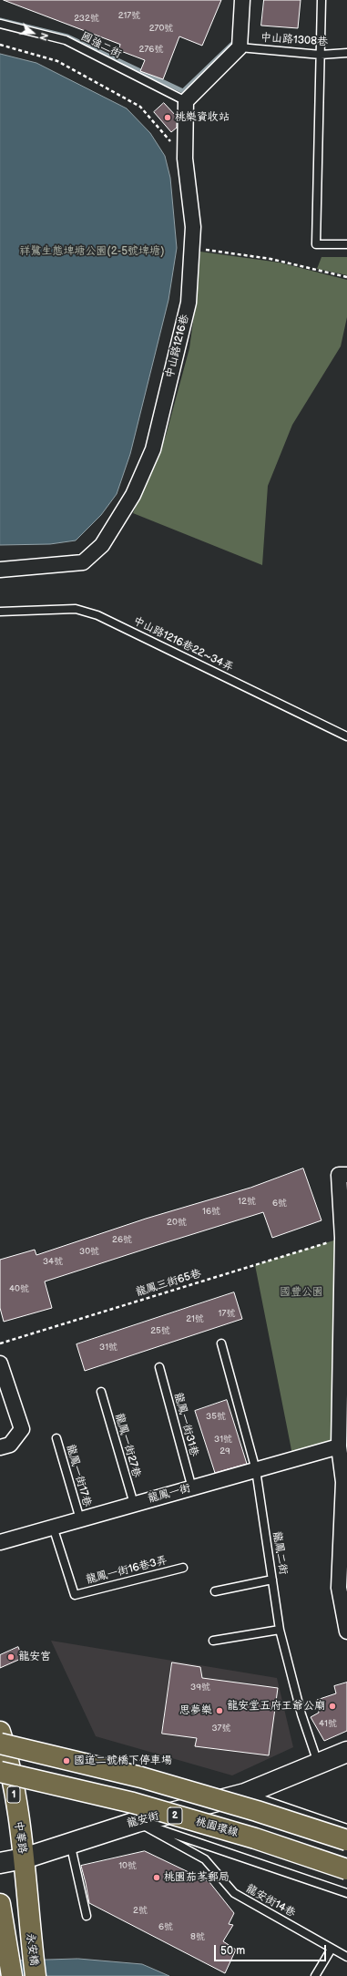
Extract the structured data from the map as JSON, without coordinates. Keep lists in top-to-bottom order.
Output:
{
  "streets": {
    "main road": [
      "1",
      "2",
      "桃園環線",
      "中華路",
      "永安橋"
    ],
    "street": ["中山路1216巷", "龍鳳一街", "龍安街"],
    "lane": [
      "中山路1308巷",
      "國強二街",
      "中山路1216巷22~34弄",
      "龍鳳一街31巷",
      "龍鳳一街27巷",
      "龍鳳一街17巷",
      "龍鳳二街",
      "龍鳳一街16巷3弄",
      "龍安街14巷"
    ],
    "path": ["龍鳳三街65巷"]
  },
  "crossings": [
    ["國強二街", "中山路1216巷"],
    ["龍鳳一街31巷", "龍鳳一街"],
    ["龍鳳一街27巷", "龍鳳一街"],
    ["龍鳳一街17巷", "龍鳳一街"],
    ["龍鳳一街", "龍鳳二街"],
    ["龍鳳一街", "龍鳳一街16巷3弄"],
    ["龍鳳二街", "龍安街"],
    ["龍安街", "中華路"],
    ["龍安街", "龍安街14巷"],
    ["中華路", "永安橋"]
  ],
  "parks": ["祥鷺生態埤塘公園(2-5號埤塘)", "國豐公園"],
  "places": [
    "桃樂資收站",
    "龍安宮",
    "龍安堂五府王爺公廟",
    "思夢樂",
    "國道二號橋下停車場",
    "桃園茄苳郵局"
  ],
  "house_numbers": [
    "217號",
    "232號",
    "270號",
    "276號",
    "12號",
    "6號",
    "16號",
    "20號",
    "26號",
    "30號",
    "34號",
    "40號",
    "17號",
    "21號",
    "25號",
    "31號",
    "35號",
    "31號",
    "29",
    "39號",
    "41號",
    "37號",
    "10號",
    "2號",
    "6號",
    "8號"
  ],
  "scale_bar": "50 m",
  "north": "right"
}
